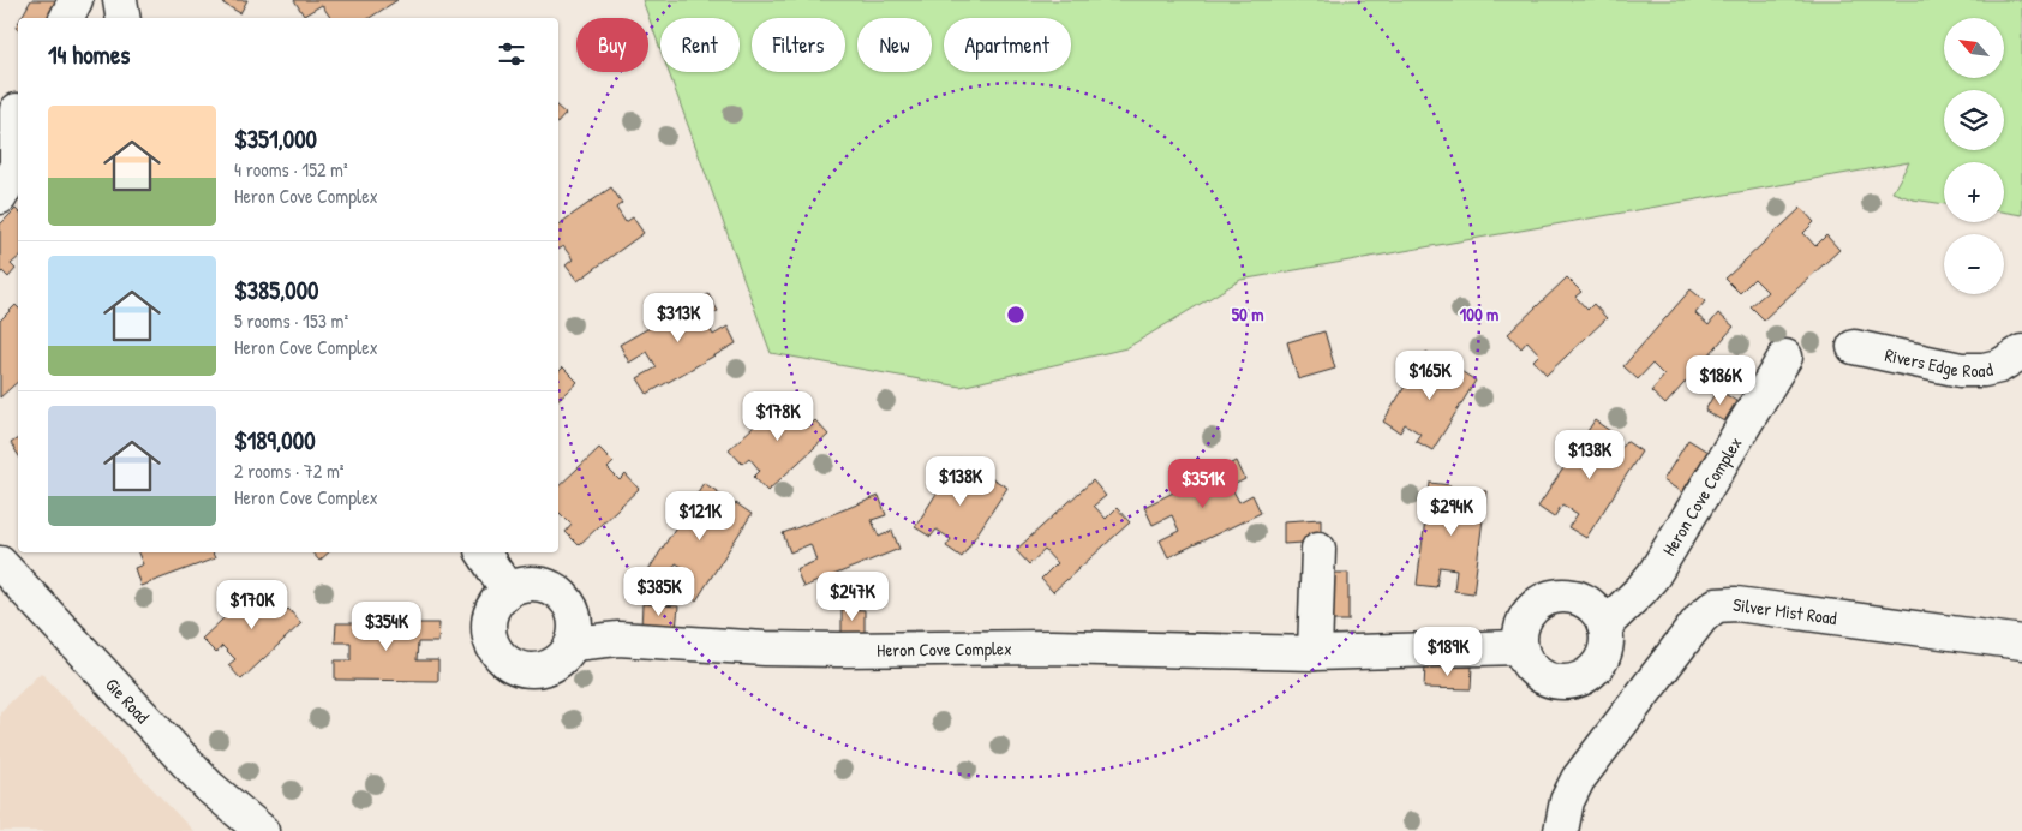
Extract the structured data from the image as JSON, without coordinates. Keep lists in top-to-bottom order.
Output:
{
  "streets": {
    "street": [
      "Rivers Edge Road",
      "Heron Cove Complex",
      "Silver Mist Road",
      "Gie Road"
    ]
  },
  "north": "top left",
  "page": {
    "map_buttons": ["+", "−"],
    "chip": [
      "Buy",
      "Rent",
      "Filters",
      "New",
      "Apartment"
    ],
    "heading": "14 homes",
    "list": [
      {
        "name": "$351,000",
        "note": "4 rooms · 152 m² · Heron Cove Complex"
      },
      {
        "name": "$385,000",
        "note": "5 rooms · 153 m² · Heron Cove Complex"
      },
      {
        "name": "$189,000",
        "note": "2 rooms · 72 m² · Heron Cove Complex"
      }
    ],
    "price": [
      "$313K",
      "$165K",
      "$186K",
      "$178K",
      "$138K",
      "$138K",
      "$351K",
      "$294K",
      "$121K",
      "$385K",
      "$247K",
      "$170K",
      "$354K",
      "$189K"
    ]
  },
  "rings": ["50 m", "100 m"]
}
